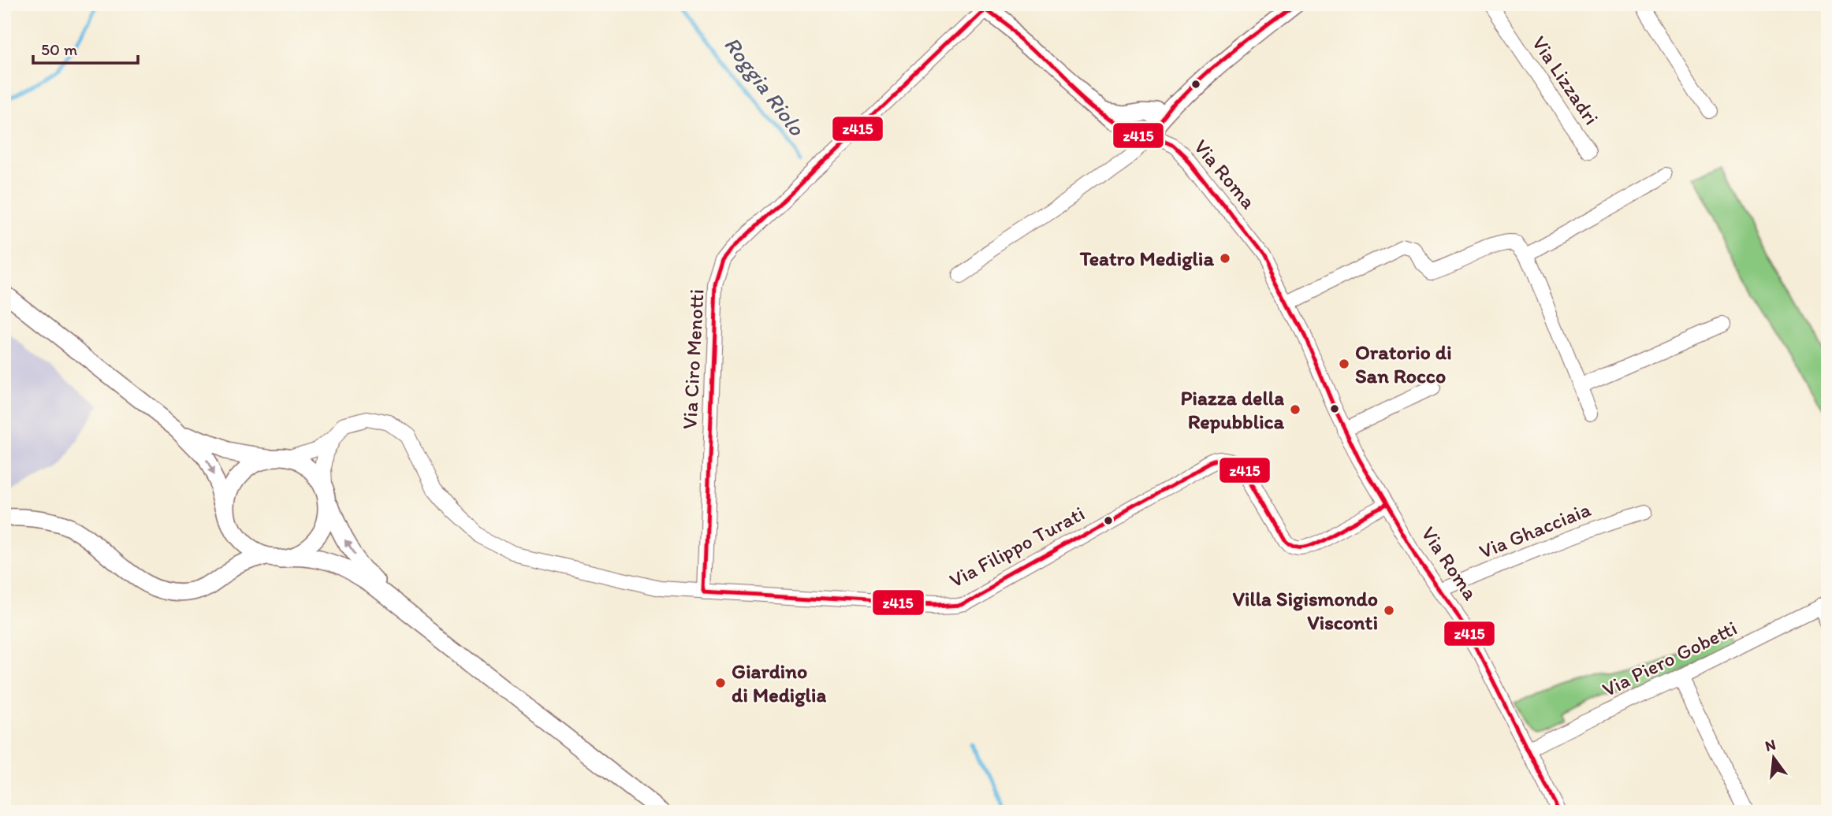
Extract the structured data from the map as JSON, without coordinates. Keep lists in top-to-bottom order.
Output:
{
  "streets": {
    "street": [
      "Via Lizzadri",
      "Via Roma",
      "Via Ciro Menotti",
      "Via Ghacciaia",
      "Via Filippo Turati",
      "Via Piero Gobetti"
    ]
  },
  "crossings": [
    ["Via Roma", "Via Ciro Menotti"],
    ["Via Roma", "Via Ghacciaia"],
    ["Via Roma", "Via Filippo Turati"],
    ["Via Roma", "Via Piero Gobetti"],
    ["Via Ciro Menotti", "Via Filippo Turati"]
  ],
  "water": ["Roggia Riolo"],
  "places": [
    "Teatro Mediglia",
    "Oratorio di San Rocco",
    "Piazza della Repubblica",
    "Villa Sigismondo Visconti",
    "Giardino di Mediglia"
  ],
  "lines": ["transit line z415"],
  "scale_bar": "50 m",
  "north": "top"
}
